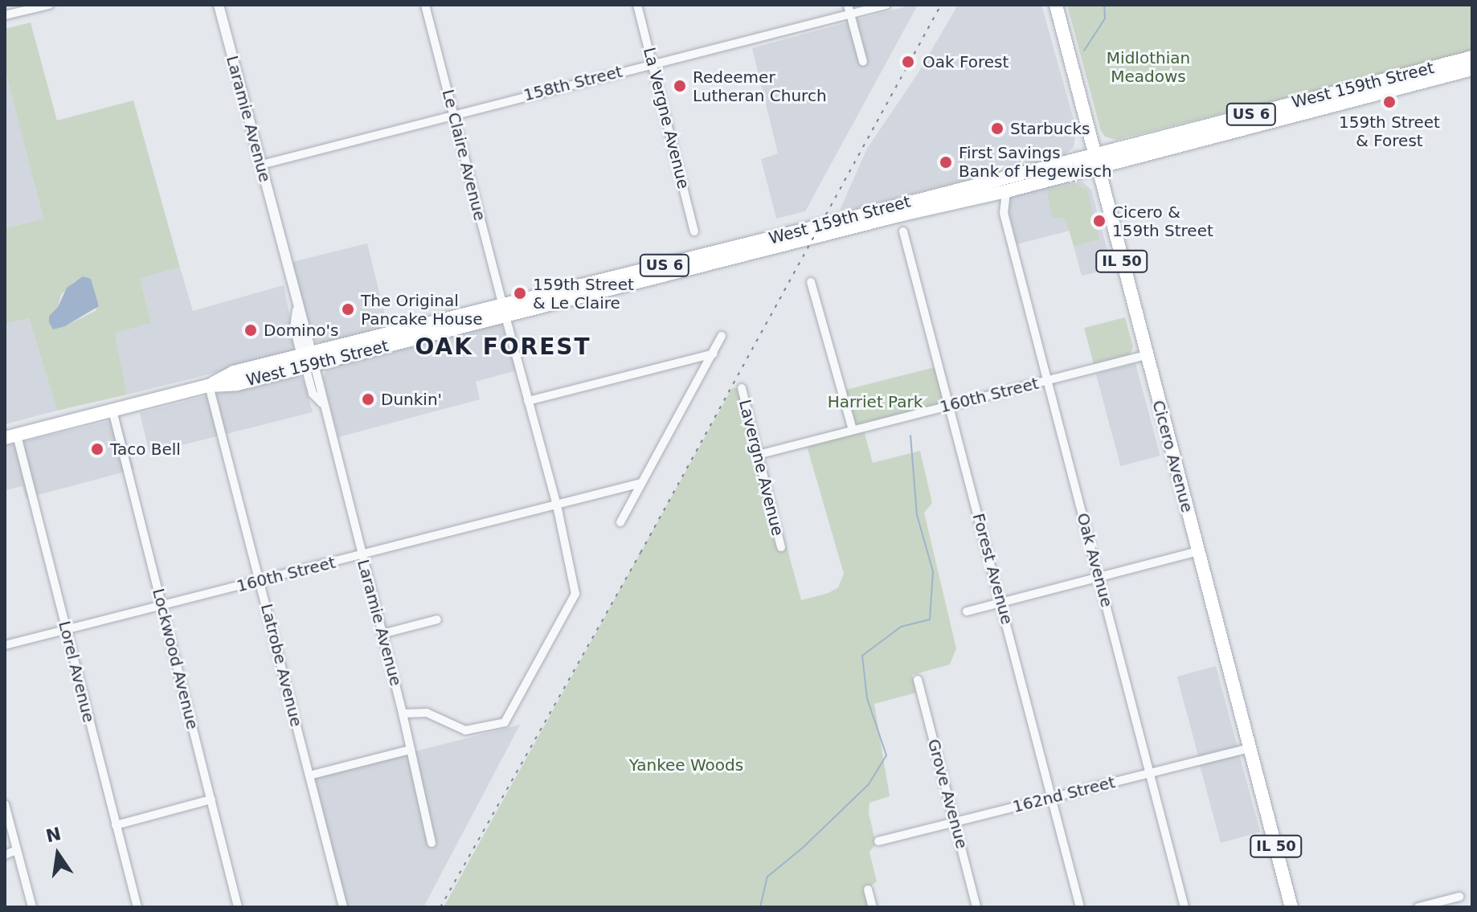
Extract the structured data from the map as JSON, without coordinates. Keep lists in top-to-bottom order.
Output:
{
  "streets": {
    "main road": [
      "West 159th Street",
      "US 6",
      "IL 50",
      "Cicero Avenue"
    ],
    "street": [
      "158th Street",
      "La Vergne Avenue",
      "Laramie Avenue",
      "Le Claire Avenue",
      "160th Street",
      "Lavergne Avenue",
      "Oak Avenue",
      "Forest Avenue",
      "Lockwood Avenue",
      "Latrobe Avenue",
      "Lorel Avenue",
      "Grove Avenue",
      "162nd Street"
    ]
  },
  "crossings": [
    ["158th Street", "La Vergne Avenue"],
    ["158th Street", "Laramie Avenue"],
    ["158th Street", "Le Claire Avenue"],
    ["West 159th Street", "Laramie Avenue"],
    ["West 159th Street", "Le Claire Avenue"],
    ["West 159th Street", "Cicero Avenue"],
    ["West 159th Street", "Oak Avenue"],
    ["West 159th Street", "Lockwood Avenue"],
    ["West 159th Street", "Latrobe Avenue"],
    ["West 159th Street", "Lorel Avenue"],
    ["Laramie Avenue", "Le Claire Avenue"],
    ["Laramie Avenue", "160th Street"],
    ["Le Claire Avenue", "160th Street"],
    ["160th Street", "Cicero Avenue"],
    ["160th Street", "Lavergne Avenue"],
    ["160th Street", "Oak Avenue"],
    ["160th Street", "Forest Avenue"],
    ["160th Street", "Lockwood Avenue"],
    ["160th Street", "Latrobe Avenue"],
    ["160th Street", "Lorel Avenue"],
    ["Cicero Avenue", "162nd Street"],
    ["Oak Avenue", "162nd Street"],
    ["Forest Avenue", "162nd Street"],
    ["Grove Avenue", "162nd Street"]
  ],
  "districts": ["OAK FOREST"],
  "parks": ["Midlothian Meadows", "Harriet Park", "Yankee Woods"],
  "places": [
    "Oak Forest",
    "Redeemer Lutheran Church",
    "159th Street & Forest",
    "Starbucks",
    "First Savings Bank of Hegewisch",
    "Cicero & 159th Street",
    "159th Street & Le Claire",
    "The Original Pancake House",
    "Domino's",
    "Dunkin'",
    "Taco Bell"
  ],
  "north": "top"
}
